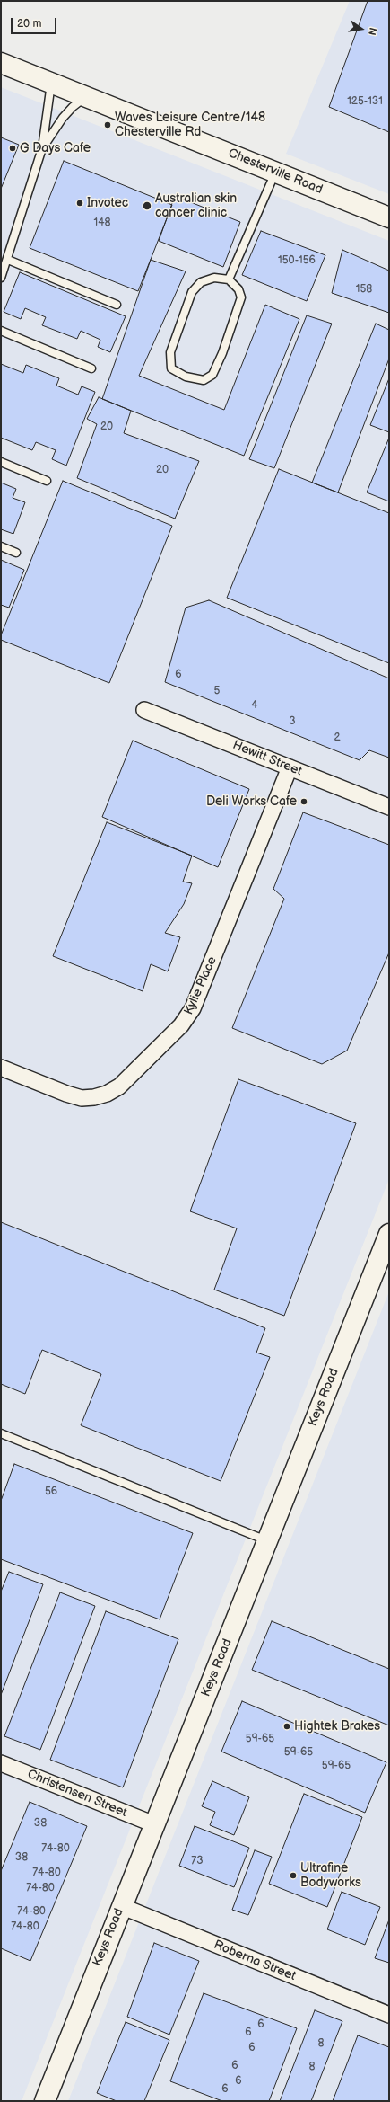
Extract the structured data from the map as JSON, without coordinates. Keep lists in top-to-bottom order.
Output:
{
  "streets": {
    "street": [
      "Chesterville Road",
      "Hewitt Street",
      "Kylie Place",
      "Keys Road",
      "Christensen Street",
      "Roberna Street"
    ]
  },
  "crossings": [
    ["Hewitt Street", "Kylie Place"],
    ["Keys Road", "Christensen Street"],
    ["Keys Road", "Roberna Street"]
  ],
  "places": [
    "Waves Leisure Centre/148 Chesterville Rd",
    "G Days Cafe",
    "Invotec",
    "Australian skin cancer clinic",
    "Deli Works Cafe",
    "Hightek Brakes",
    "Ultrafine Bodyworks"
  ],
  "house_numbers": [
    "125-131",
    "148",
    "150-156",
    "158",
    "20",
    "20",
    "6",
    "5",
    "4",
    "3",
    "2",
    "56",
    "59-65",
    "59-65",
    "59-65",
    "38",
    "74-80",
    "38",
    "73",
    "74-80",
    "74-80",
    "74-80",
    "74-80",
    "6",
    "6",
    "8",
    "6",
    "6",
    "8",
    "6",
    "6"
  ],
  "scale_bar": "20 m",
  "north": "right"
}
